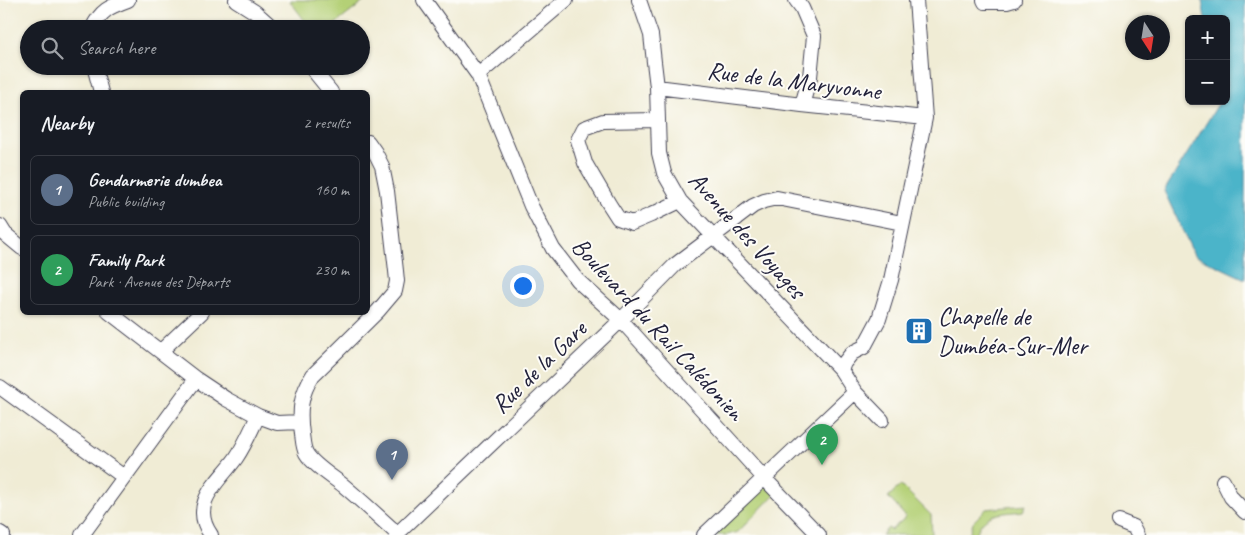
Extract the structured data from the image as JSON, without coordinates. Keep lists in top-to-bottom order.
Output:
{
  "streets": {
    "street": [
      "Rue de la Maryvonne",
      "Avenue des Voyages",
      "Boulevard du Rail Calédonien",
      "Rue de la Gare"
    ]
  },
  "crossings": [
    ["Rue de la Maryvonne", "Avenue des Voyages"],
    ["Avenue des Voyages", "Rue de la Gare"],
    ["Boulevard du Rail Calédonien", "Rue de la Gare"]
  ],
  "places": {
    "building": ["Chapelle de Dumbéa-Sur-Mer"]
  },
  "north": "bottom",
  "page": {
    "map_buttons": ["+", "−"],
    "search": "Search here",
    "heading": ["Nearby", "2 results"],
    "list": [
      {
        "mark": "1",
        "name": "Gendarmerie dumbea",
        "note": "Public building",
        "value": "160 m"
      },
      {
        "mark": "2",
        "name": "Family Park",
        "note": "Park · Avenue des Départs",
        "value": "230 m"
      }
    ],
    "pins": ["2", "1"]
  }
}
